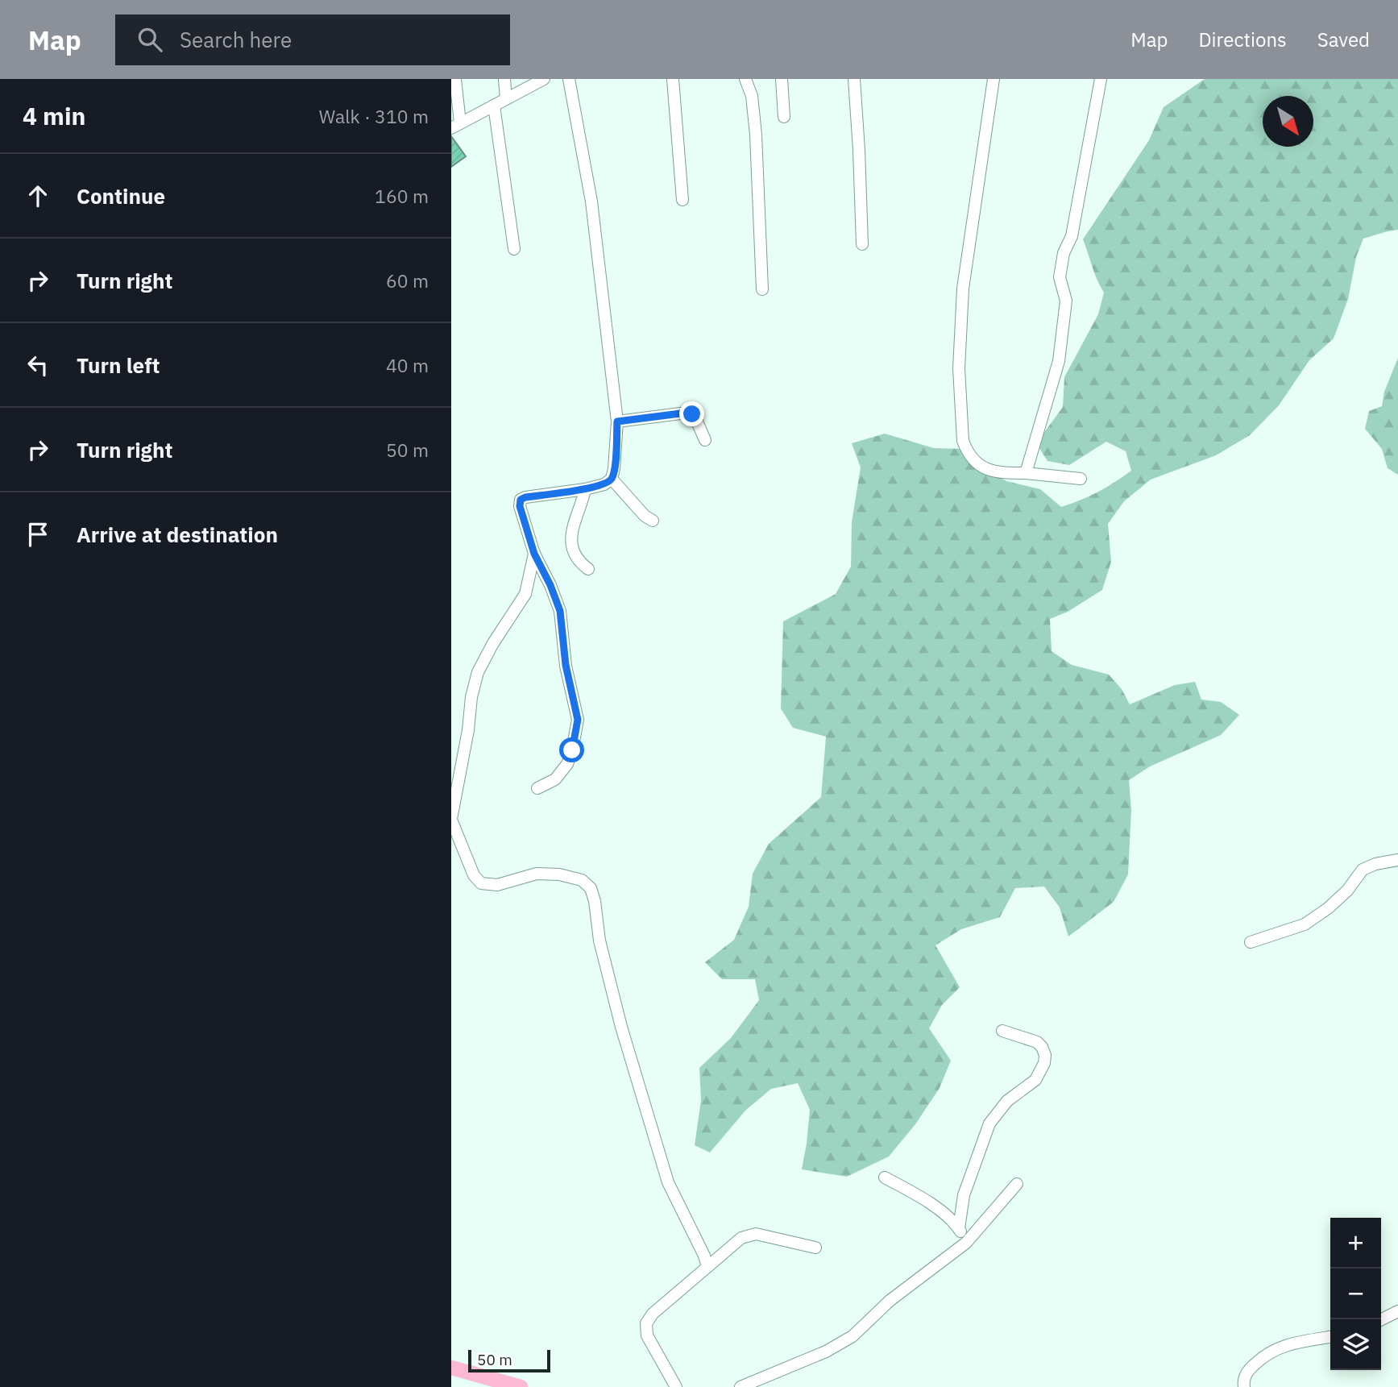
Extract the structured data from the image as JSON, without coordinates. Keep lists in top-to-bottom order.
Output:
{
  "scale_bar": "50 m",
  "north": "bottom right",
  "page": {
    "header": "Map",
    "search": "Search here",
    "nav": ["Map", "Directions", "Saved"],
    "heading": ["4 min", "Walk · 310 m"],
    "list": [
      ["Continue", "160 m"],
      ["Turn right", "60 m"],
      ["Turn left", "40 m"],
      ["Turn right", "50 m"],
      "Arrive at destination"
    ],
    "map_buttons": ["+", "−"],
    "scale": "50 m"
  }
}
